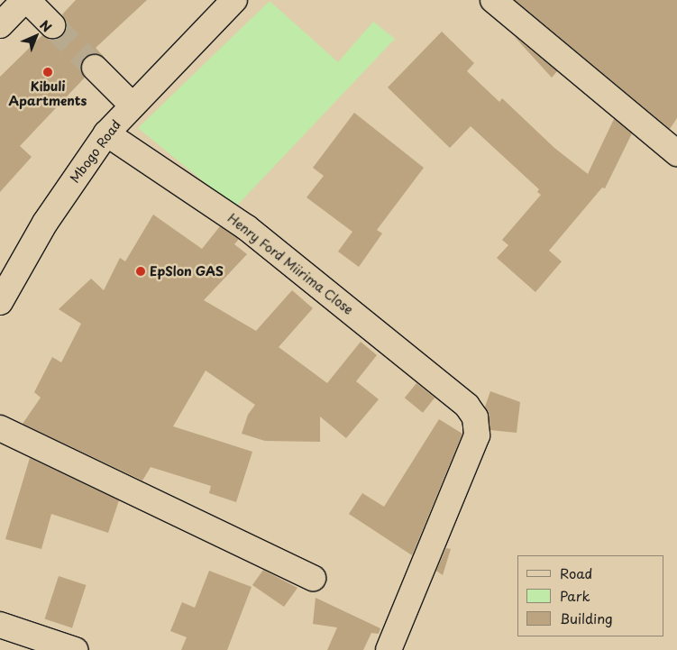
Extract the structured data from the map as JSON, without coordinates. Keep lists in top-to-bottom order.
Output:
{
  "streets": {
    "street": ["Mbogo Road", "Henry Ford Miirima Close"]
  },
  "crossings": [
    ["Mbogo Road", "Henry Ford Miirima Close"]
  ],
  "places": ["Kibuli Apartments", "EpSlon GAS"],
  "legend": ["Road", "Park", "Building"],
  "north": "top right"
}
